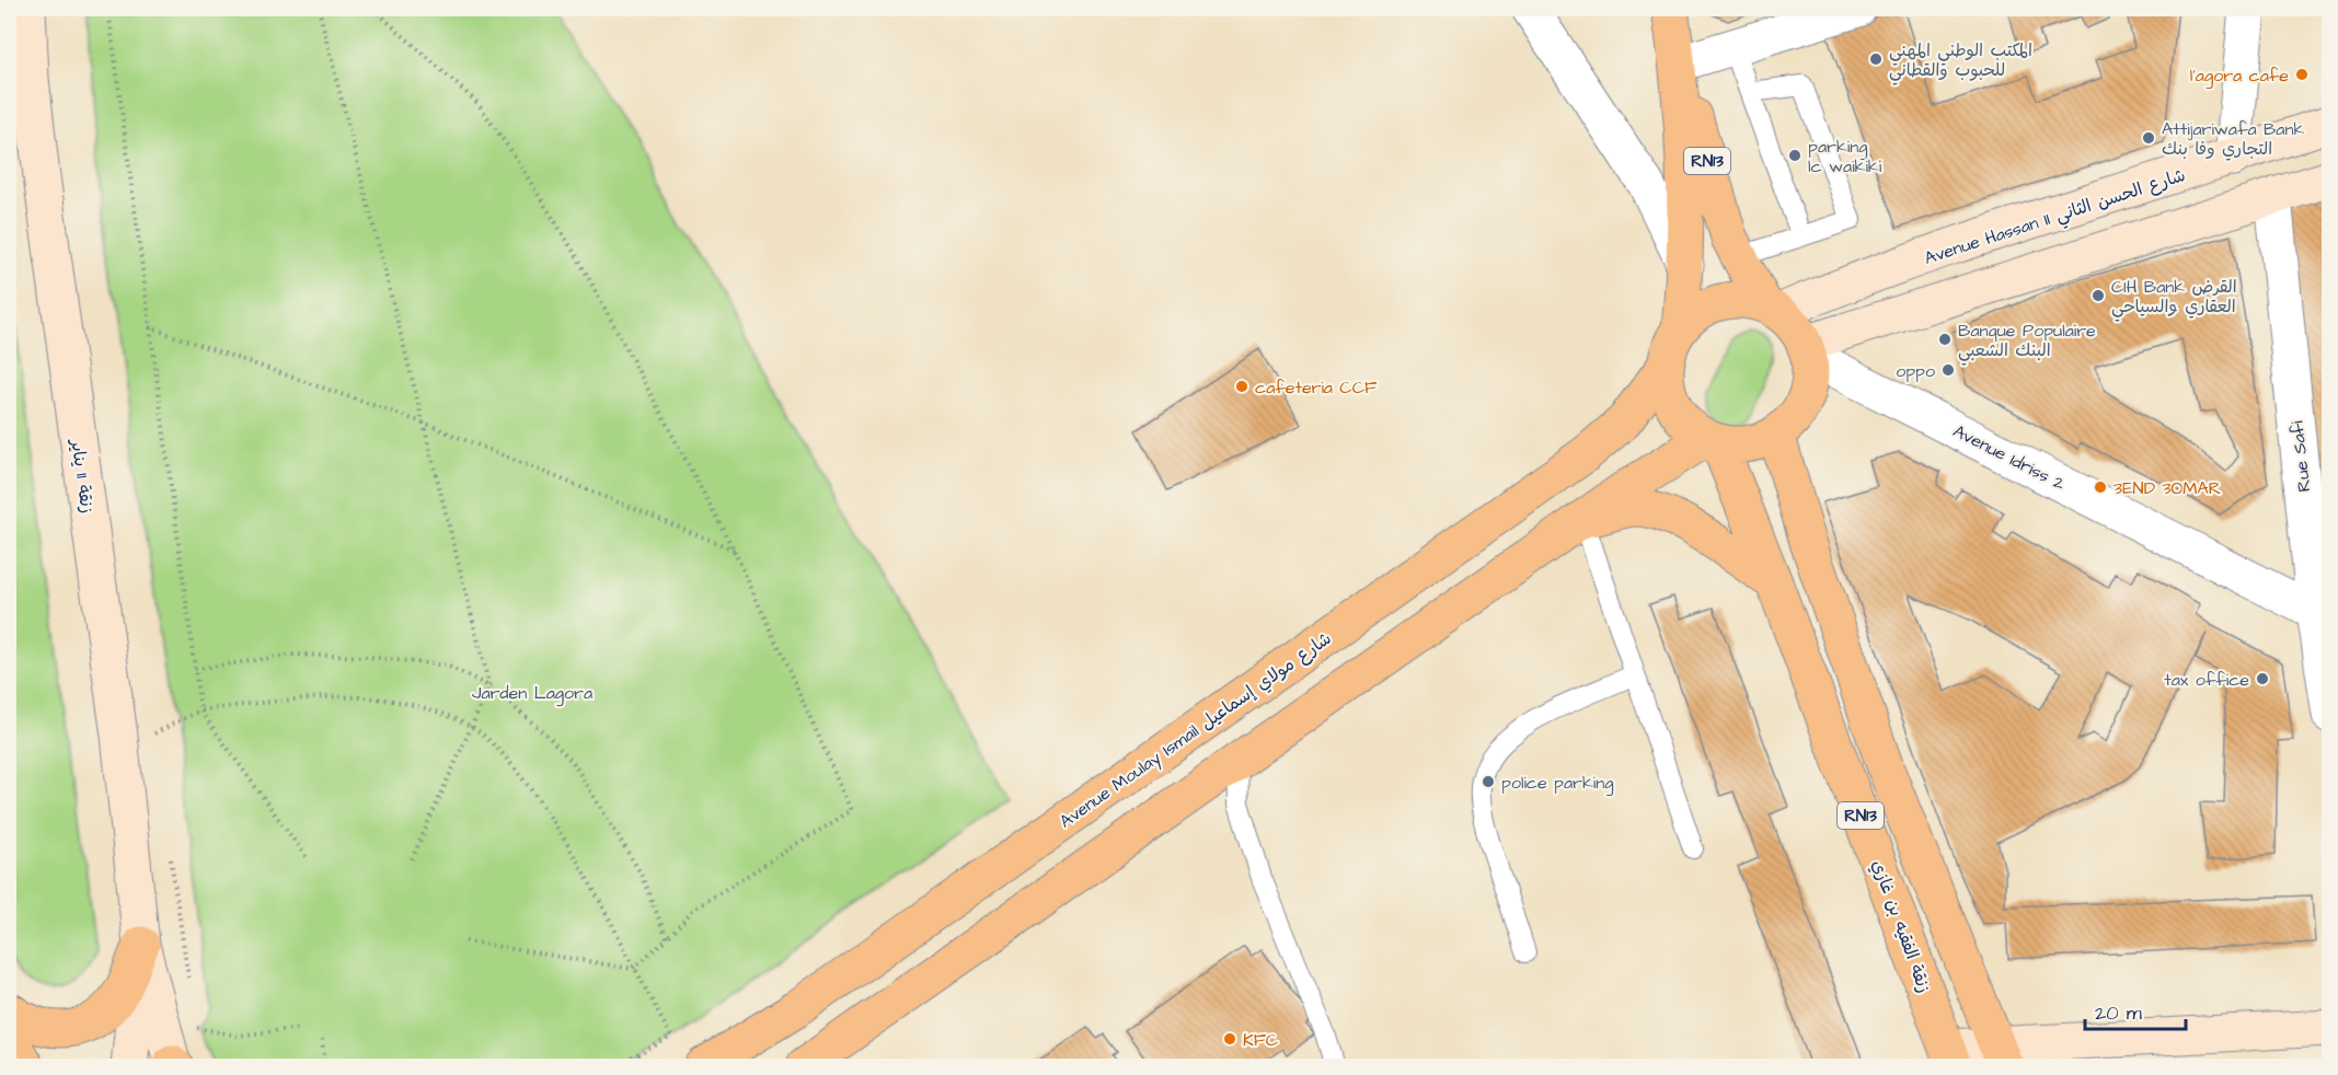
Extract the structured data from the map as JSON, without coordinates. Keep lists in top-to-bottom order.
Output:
{
  "streets": {
    "main road": [
      "RN13",
      "Avenue Hassan II شارع الحسن الثاني",
      "زنقة 11 يناير",
      "Avenue Moulay Ismail شارع مولاي إسماعيل",
      "زنقة الفقيه بن غازي"
    ],
    "street": ["Avenue Idriss 2", "Rue Safi"]
  },
  "crossings": [
    ["RN13", "Avenue Hassan II شارع الحسن الثاني"],
    ["RN13", "Avenue Idriss 2"],
    ["RN13", "Avenue Moulay Ismail شارع مولاي إسماعيل"],
    ["RN13", "زنقة الفقيه بن غازي"],
    ["Avenue Hassan II شارع الحسن الثاني", "Avenue Idriss 2"],
    ["Avenue Hassan II شارع الحسن الثاني", "Avenue Moulay Ismail شارع مولاي إسماعيل"],
    ["Avenue Idriss 2", "Rue Safi"],
    ["Avenue Idriss 2", "Avenue Moulay Ismail شارع مولاي إسماعيل"]
  ],
  "parks": ["Jarden Lagora"],
  "places": [
    "المكتب الوطني المهني للحبوب والقطاني",
    "l'agora cafe",
    "Attijariwafa Bank التجاري وفا بنك",
    "parking lc waikiki",
    "CIH Bank القرض العقاري والسياحي",
    "Banque Populaire البنك الشعبي",
    "oppo",
    "cafeteria CCF",
    "3END 3OMAR",
    "tax office",
    "police parking",
    "KFC"
  ],
  "scale_bar": "20 m"
}
